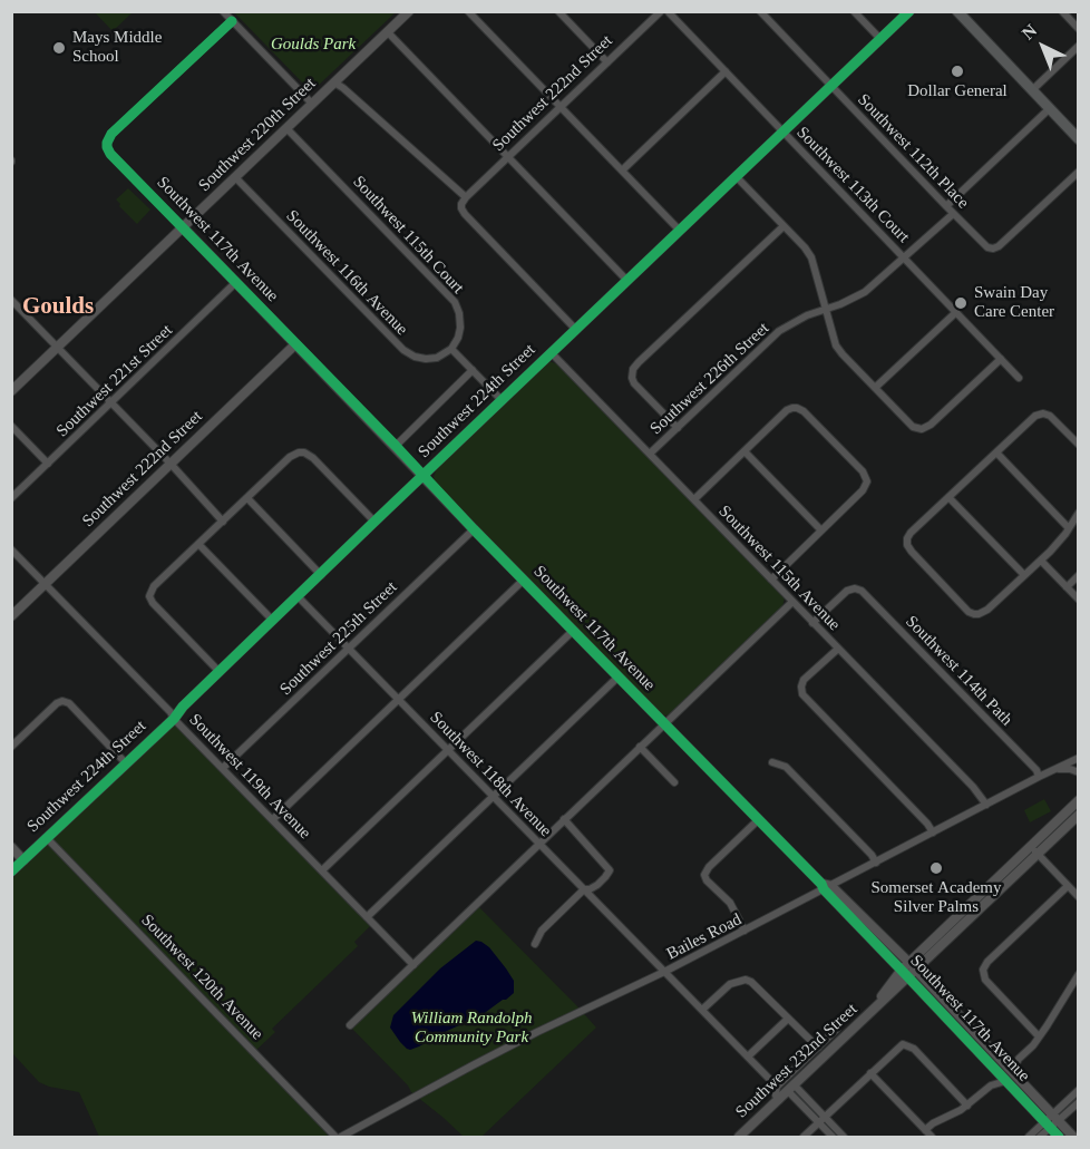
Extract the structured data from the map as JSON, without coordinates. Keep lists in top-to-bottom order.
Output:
{
  "streets": {
    "street": [
      "Southwest 222nd Street",
      "Southwest 220th Street",
      "Southwest 112th Place",
      "Southwest 113th Court",
      "Southwest 115th Court",
      "Southwest 117th Avenue",
      "Southwest 116th Avenue",
      "Southwest 226th Street",
      "Southwest 221st Street",
      "Southwest 224th Street",
      "Southwest 115th Avenue",
      "Southwest 225th Street",
      "Southwest 114th Path",
      "Southwest 118th Avenue",
      "Southwest 119th Avenue",
      "Bailes Road",
      "Southwest 120th Avenue",
      "Southwest 232nd Street"
    ]
  },
  "crossings": [
    ["Southwest 222nd Street", "Southwest 117th Avenue"],
    ["Southwest 222nd Street", "Southwest 119th Avenue"],
    ["Southwest 220th Street", "Southwest 115th Court"],
    ["Southwest 220th Street", "Southwest 117th Avenue"],
    ["Southwest 220th Street", "Southwest 116th Avenue"],
    ["Southwest 112th Place", "Southwest 226th Street"],
    ["Southwest 112th Place", "Southwest 224th Street"],
    ["Southwest 113th Court", "Southwest 226th Street"],
    ["Southwest 113th Court", "Southwest 224th Street"],
    ["Southwest 115th Court", "Southwest 116th Avenue"],
    ["Southwest 117th Avenue", "Southwest 221st Street"],
    ["Southwest 117th Avenue", "Southwest 224th Street"],
    ["Southwest 117th Avenue", "Southwest 225th Street"],
    ["Southwest 117th Avenue", "Bailes Road"],
    ["Southwest 117th Avenue", "Southwest 232nd Street"],
    ["Southwest 226th Street", "Southwest 115th Avenue"],
    ["Southwest 224th Street", "Southwest 115th Avenue"],
    ["Southwest 224th Street", "Southwest 118th Avenue"],
    ["Southwest 224th Street", "Southwest 119th Avenue"],
    ["Southwest 224th Street", "Southwest 120th Avenue"],
    ["Southwest 115th Avenue", "Southwest 114th Path"],
    ["Southwest 115th Avenue", "Bailes Road"],
    ["Southwest 225th Street", "Southwest 118th Avenue"],
    ["Southwest 225th Street", "Southwest 119th Avenue"],
    ["Southwest 114th Path", "Bailes Road"],
    ["Southwest 118th Avenue", "Bailes Road"]
  ],
  "districts": ["Goulds"],
  "parks": ["Goulds Park", "William Randolph Community Park"],
  "places": [
    "Mays Middle School",
    "Dollar General",
    "Swain Day Care Center",
    "Somerset Academy Silver Palms"
  ],
  "north": "top left"
}
